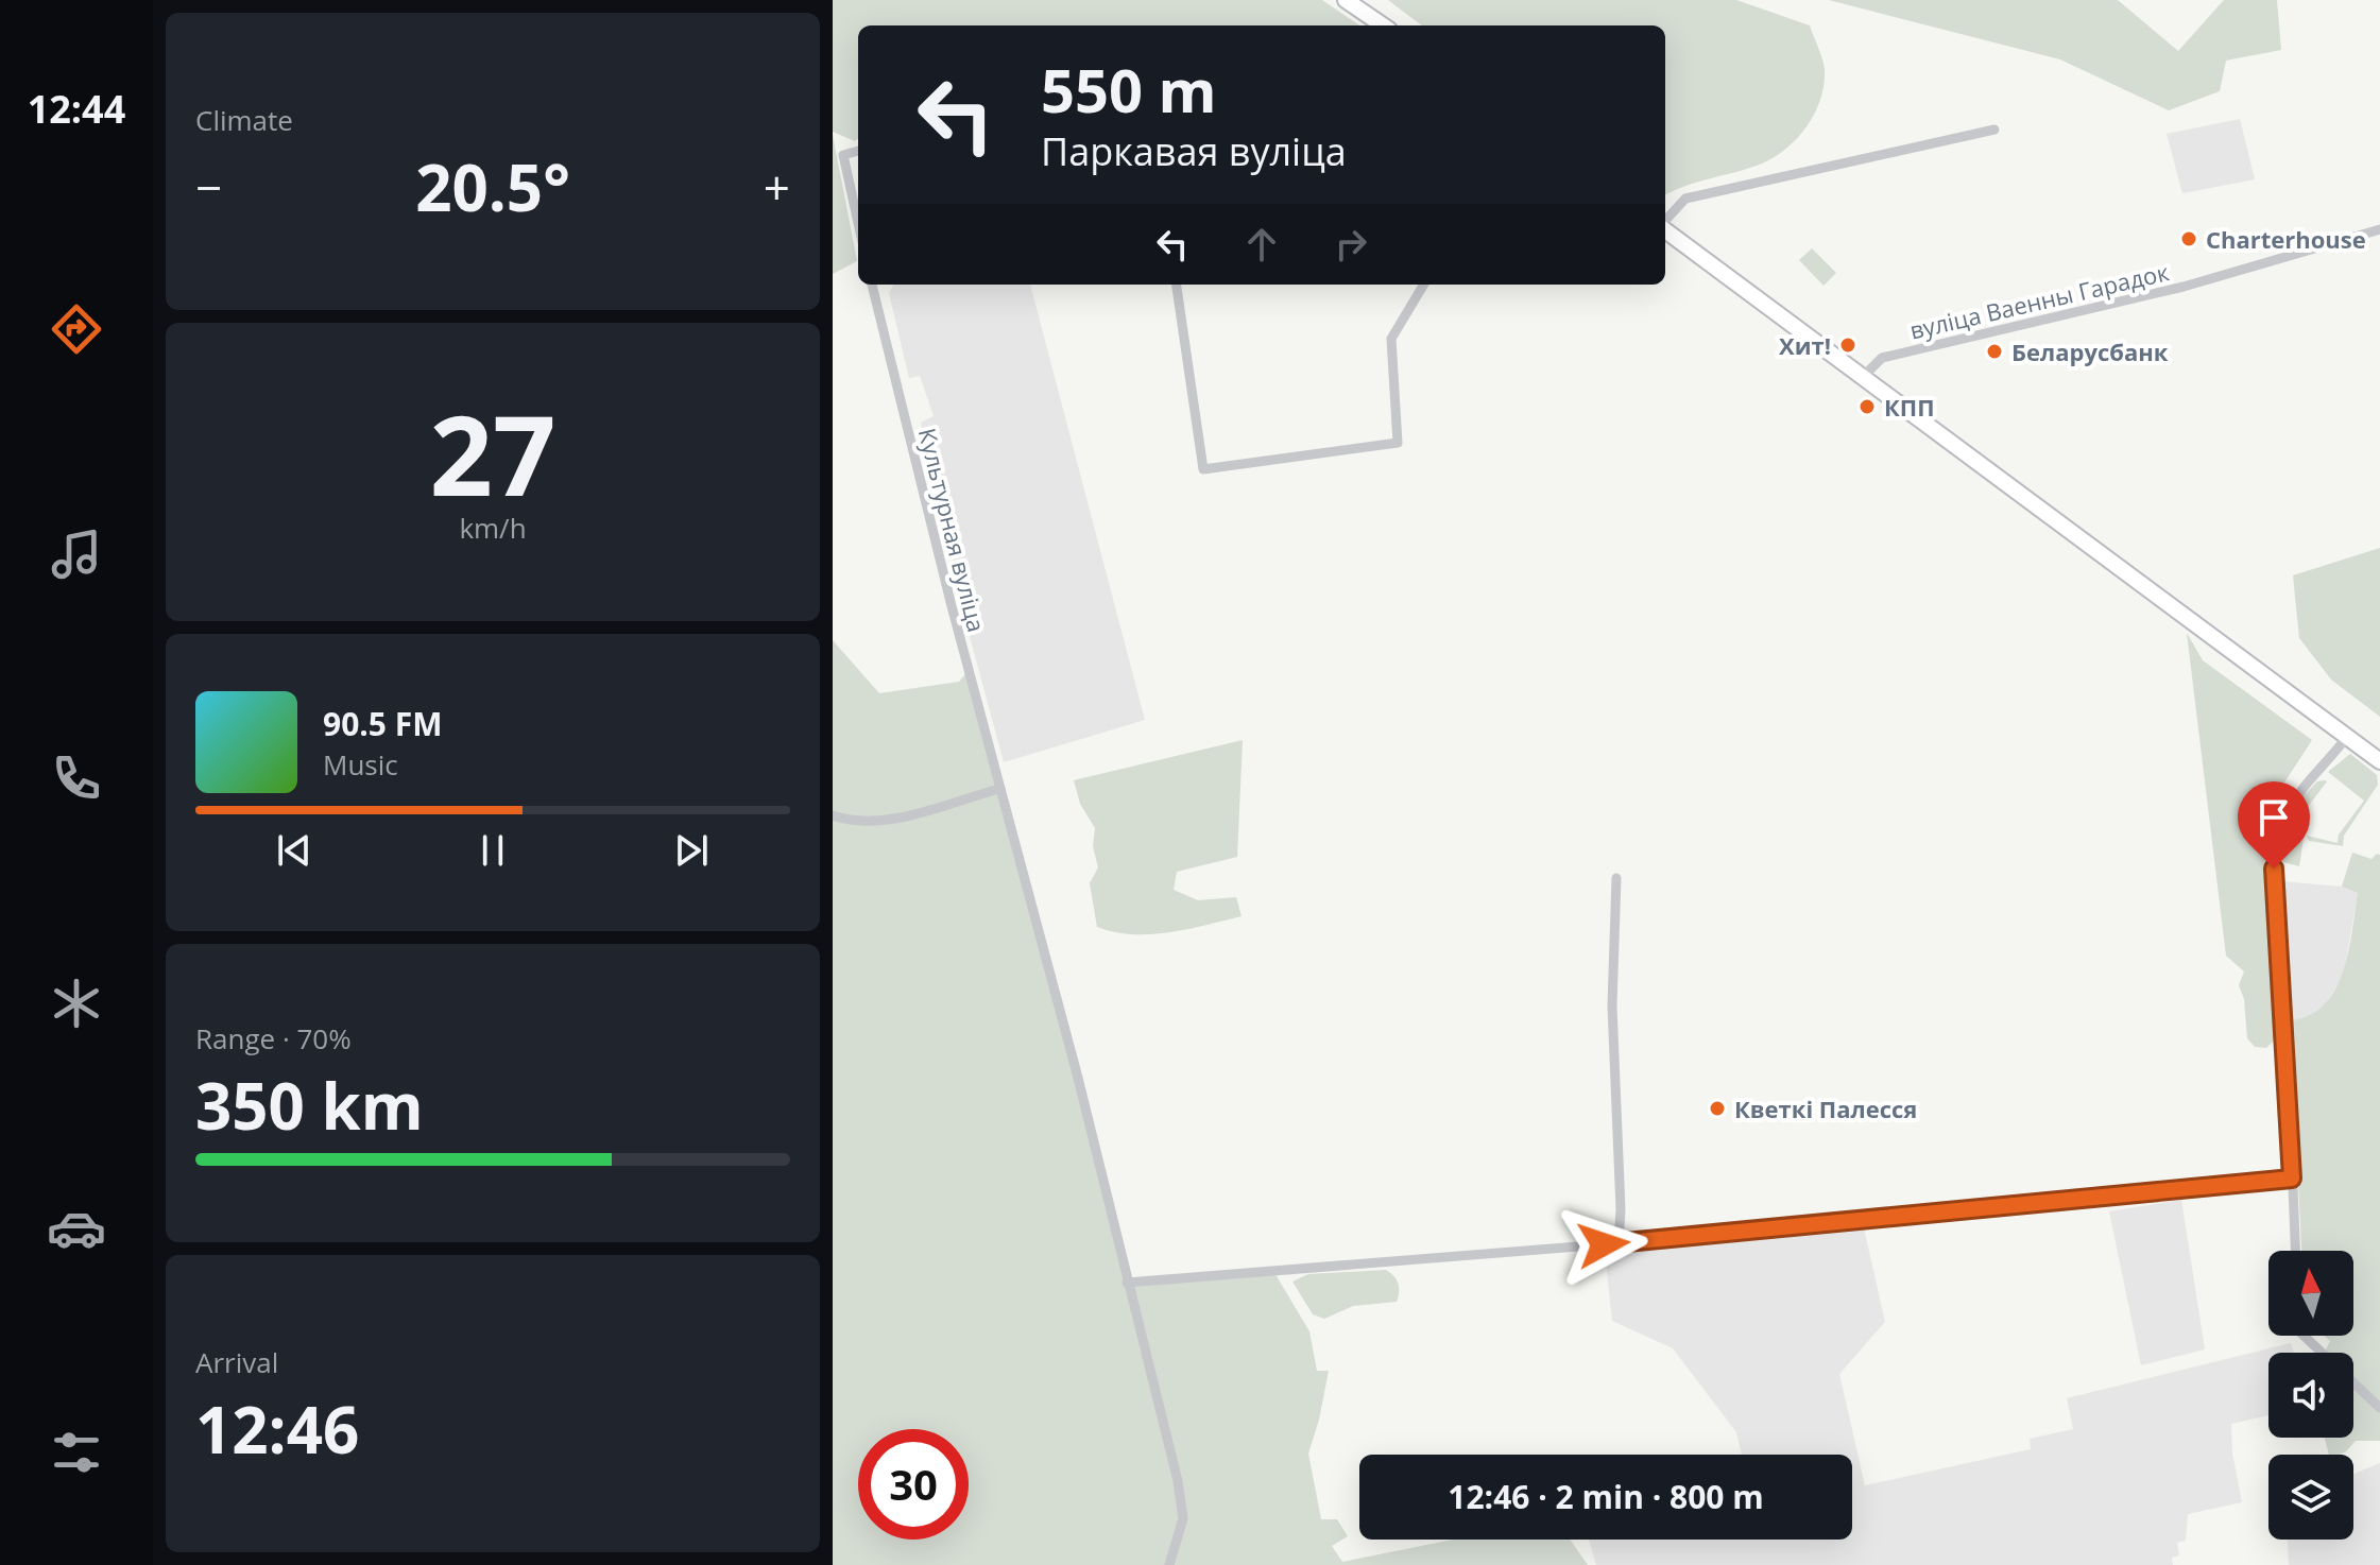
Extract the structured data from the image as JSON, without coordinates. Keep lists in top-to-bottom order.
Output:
{
  "streets": {
    "street": ["вуліца Ваенны Гарадок", "Культурная вуліца"]
  },
  "places": [
    "Charterhouse",
    "Хит!",
    "Беларусбанк",
    "КПП",
    "Кветкі Палесся"
  ],
  "north": "top",
  "page": {
    "tabs": "12:44",
    "tile": [
      "Climate",
      ["27", "km/h"],
      ["Range · 70%", "350 km"],
      ["Arrival", "12:46"]
    ],
    "turn": ["550 m", "Паркавая вуліца"],
    "heat": ["−", "20.5°", "+"],
    "song": ["90.5 FM", "Music"],
    "limit": "30",
    "trip": "12:46 · 2 min · 800 m"
  }
}
